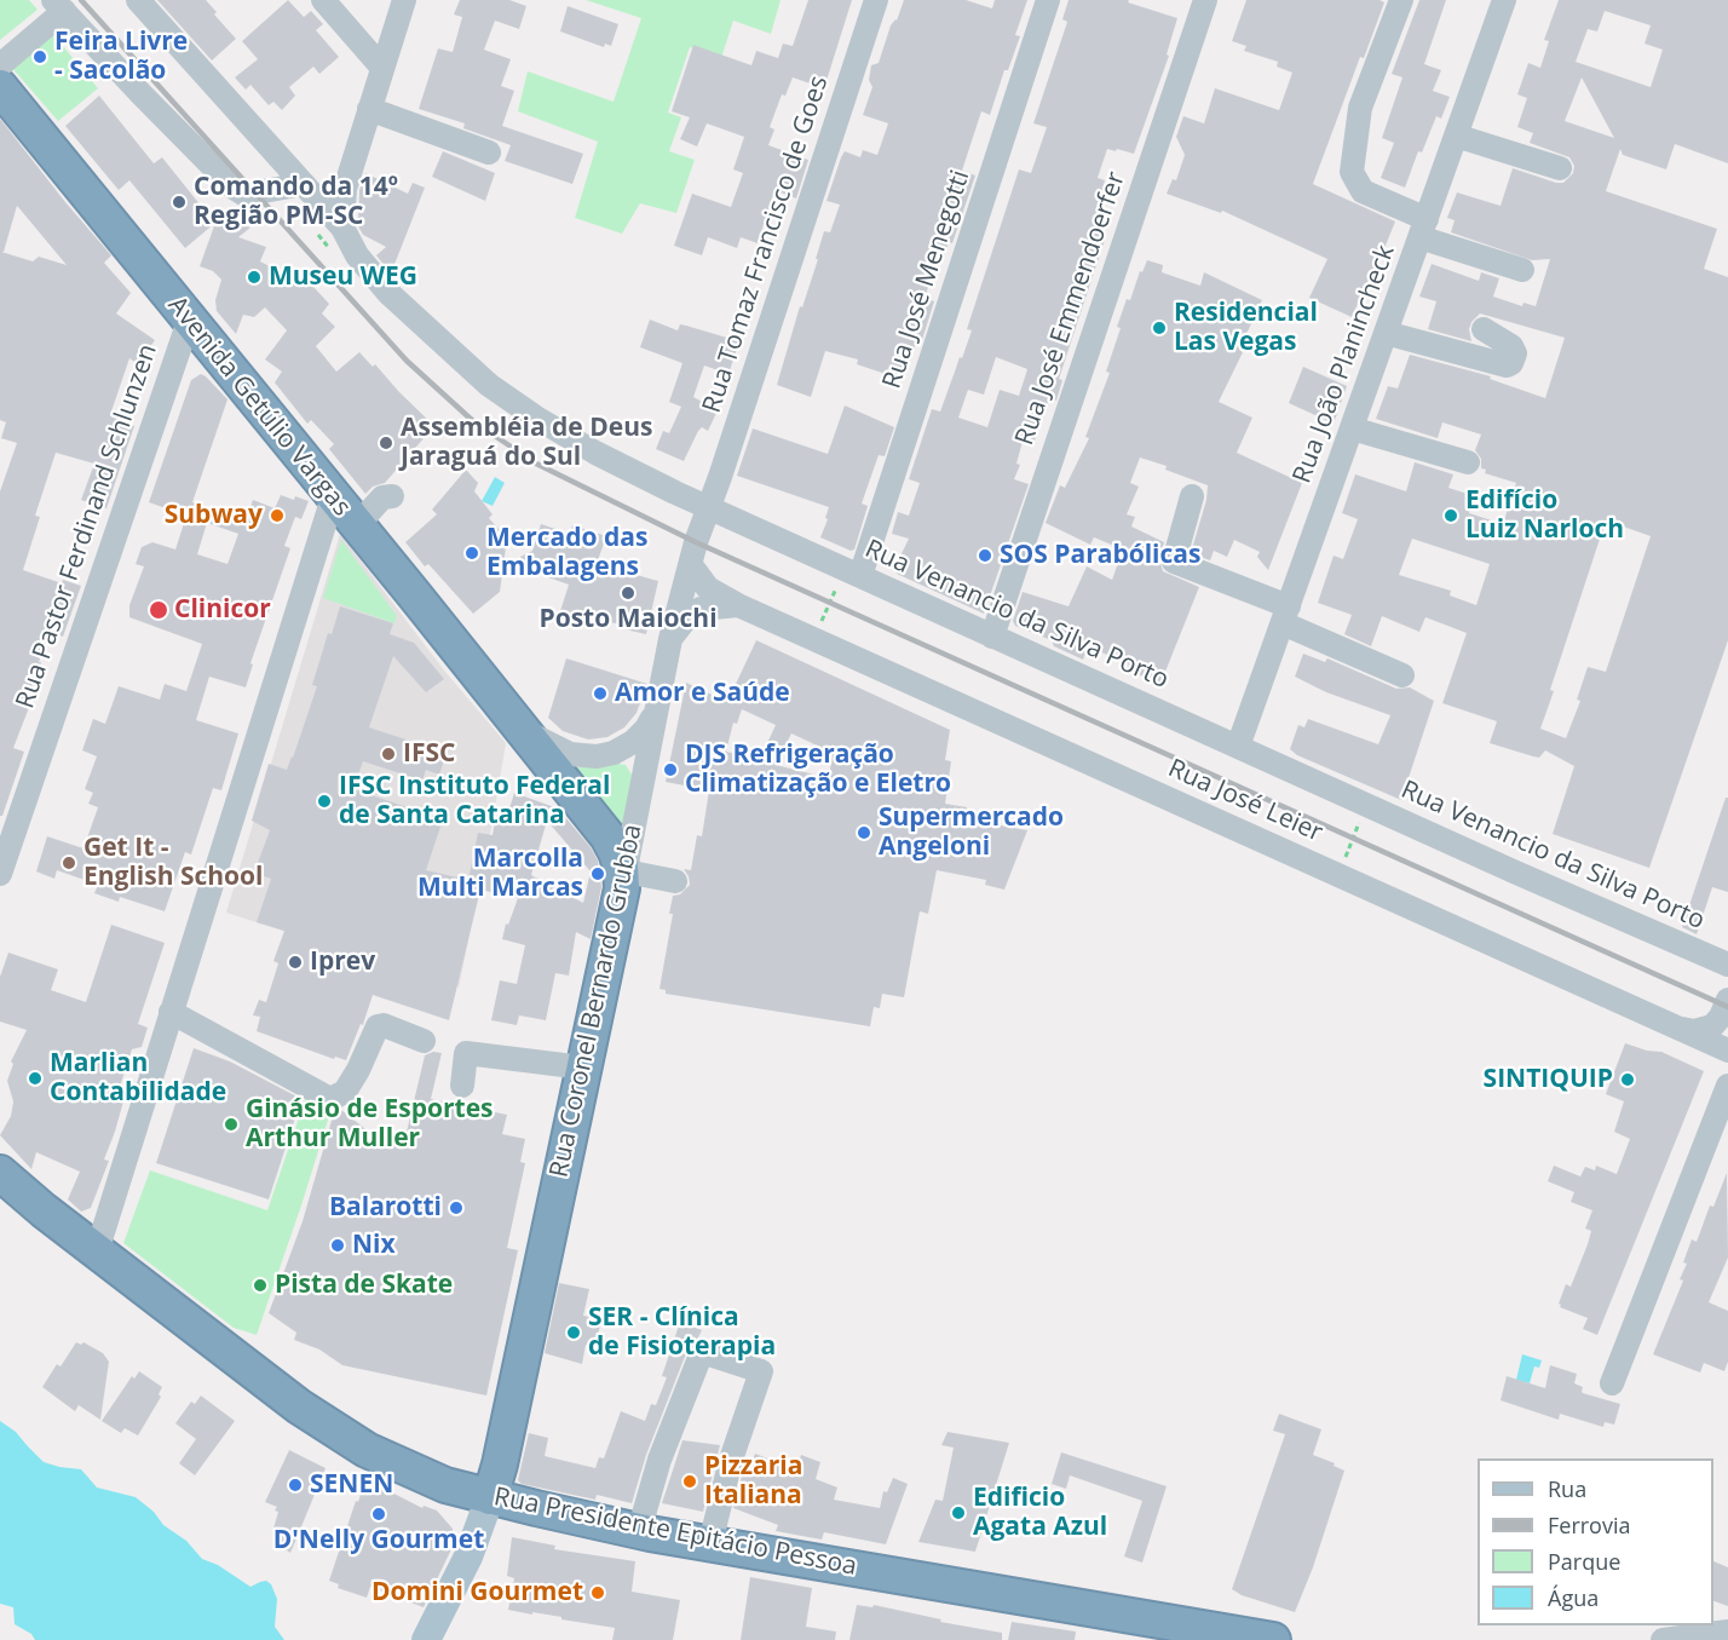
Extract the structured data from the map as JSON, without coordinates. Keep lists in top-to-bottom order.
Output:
{
  "streets": {
    "highway": ["Avenida Getúlio Vargas", "Rua Coronel Bernardo Grubba", "Rua Presidente Epitácio Pessoa"],
    "street": [
      "Rua Tomaz Francisco de Goes",
      "Rua José Menegotti",
      "Rua José Emmendoerfer",
      "Rua João Planincheck",
      "Rua Pastor Ferdinand Schlunzen",
      "Rua Venancio da Silva Porto",
      "Rua José Leier"
    ]
  },
  "crossings": [
    ["Rua Tomaz Francisco de Goes", "Rua Venancio da Silva Porto"],
    ["Rua Tomaz Francisco de Goes", "Rua Coronel Bernardo Grubba"],
    ["Rua José Menegotti", "Rua Venancio da Silva Porto"],
    ["Rua José Emmendoerfer", "Rua Venancio da Silva Porto"],
    ["Rua João Planincheck", "Rua Venancio da Silva Porto"],
    ["Avenida Getúlio Vargas", "Rua Pastor Ferdinand Schlunzen"],
    ["Avenida Getúlio Vargas", "Rua Coronel Bernardo Grubba"],
    ["Rua Venancio da Silva Porto", "Rua Coronel Bernardo Grubba"],
    ["Rua José Leier", "Rua Coronel Bernardo Grubba"],
    ["Rua Coronel Bernardo Grubba", "Rua Presidente Epitácio Pessoa"]
  ],
  "places": [
    "Feira Livre - Sacolão",
    "Comando da 14º Região PM-SC",
    "Museu WEG",
    "Residencial Las Vegas",
    "Assembléia de Deus Jaraguá do Sul",
    "Subway",
    "Edifício Luiz Narloch",
    "Mercado das Embalagens",
    "SOS Parabólicas",
    "Posto Maiochi",
    "Clinicor",
    "Amor e Saúde",
    "IFSC",
    "DJS Refrigeração Climatização e Eletro",
    "IFSC Instituto Federal de Santa Catarina",
    "Supermercado Angeloni",
    "Get It - English School",
    "Marcolla Multi Marcas",
    "Iprev",
    "Marlian Contabilidade",
    "SINTIQUIP",
    "Ginásio de Esportes Arthur Muller",
    "Balarotti",
    "Nix",
    "Pista de Skate",
    "SER - Clínica de Fisioterapia",
    "Pizzaria Italiana",
    "SENEN",
    "Edificio Agata Azul",
    "D'Nelly Gourmet",
    "Domini Gourmet"
  ],
  "legend": [
    "Rua",
    "Ferrovia",
    "Parque",
    "Água"
  ]
}
